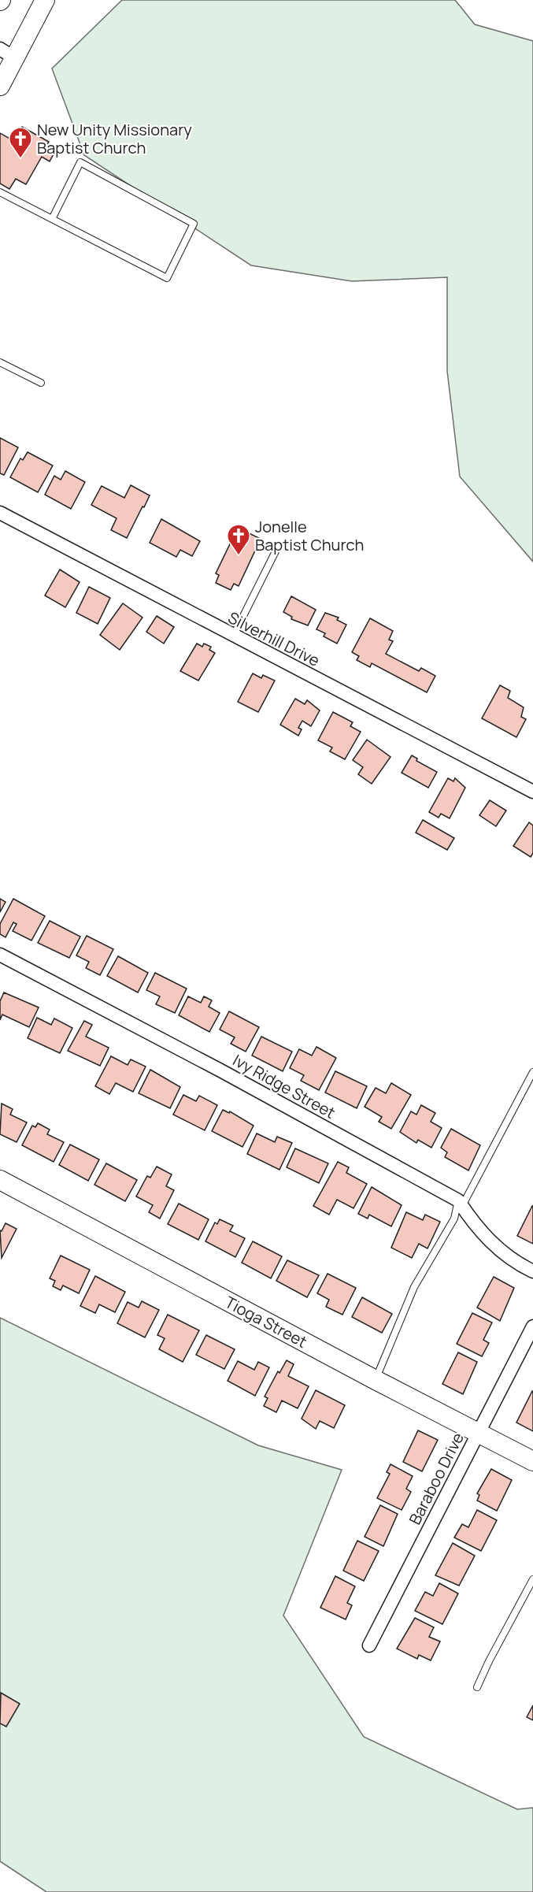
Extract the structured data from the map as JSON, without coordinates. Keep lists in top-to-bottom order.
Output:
{
  "streets": {
    "street": [
      "Silverhill Drive",
      "Ivy Ridge Street",
      "Tioga Street",
      "Baraboo Drive"
    ]
  },
  "crossings": [
    ["Tioga Street", "Baraboo Drive"]
  ],
  "places": {
    "church": ["New Unity Missionary Baptist Church", "Jonelle Baptist Church"]
  }
}
